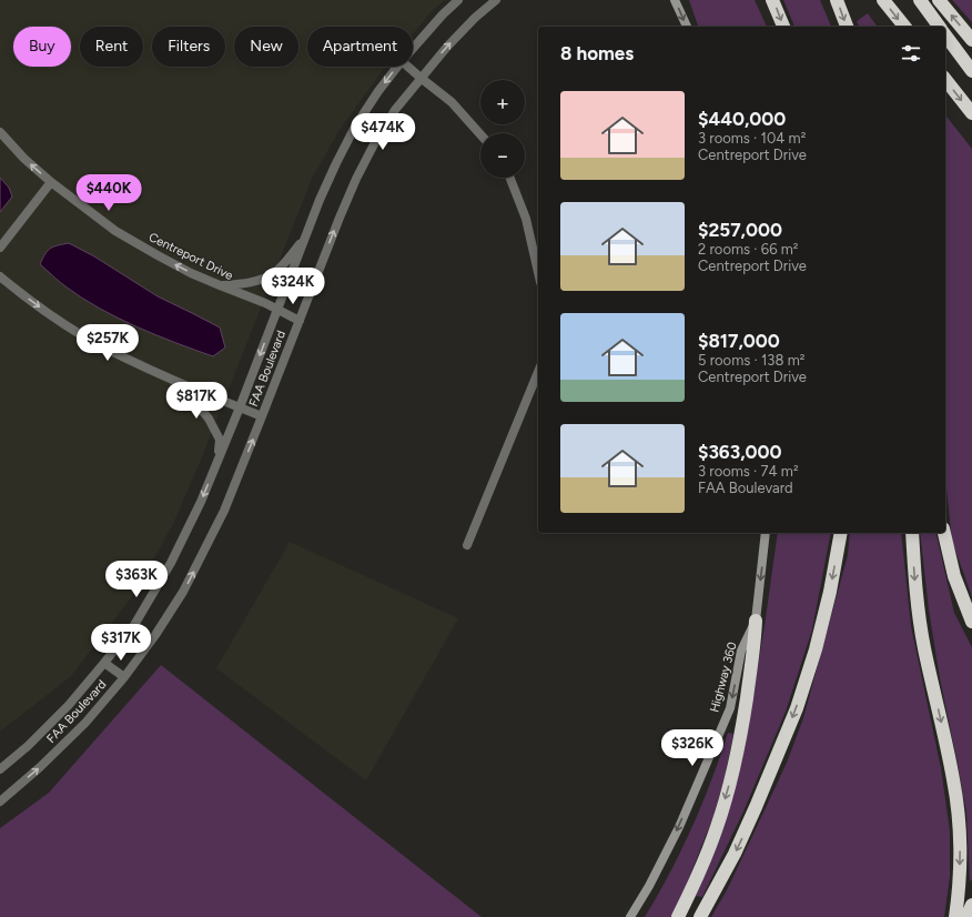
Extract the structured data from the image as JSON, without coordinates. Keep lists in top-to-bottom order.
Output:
{
  "streets": {
    "main road": ["Highway 360"],
    "street": ["Centreport Drive", "FAA Boulevard"]
  },
  "crossings": [
    ["Centreport Drive", "FAA Boulevard"]
  ],
  "one_way": ["Centreport Drive", "Highway 360"],
  "page": {
    "chip": [
      "Buy",
      "Rent",
      "Filters",
      "New",
      "Apartment"
    ],
    "heading": "8 homes",
    "map_buttons": ["+", "−"],
    "list": [
      {
        "name": "$440,000",
        "note": "3 rooms · 104 m² · Centreport Drive"
      },
      {
        "name": "$257,000",
        "note": "2 rooms · 66 m² · Centreport Drive"
      },
      {
        "name": "$817,000",
        "note": "5 rooms · 138 m² · Centreport Drive"
      },
      {
        "name": "$363,000",
        "note": "3 rooms · 74 m² · FAA Boulevard"
      }
    ],
    "price": [
      "$474K",
      "$440K",
      "$324K",
      "$257K",
      "$817K",
      "$363K",
      "$317K",
      "$326K"
    ]
  }
}
